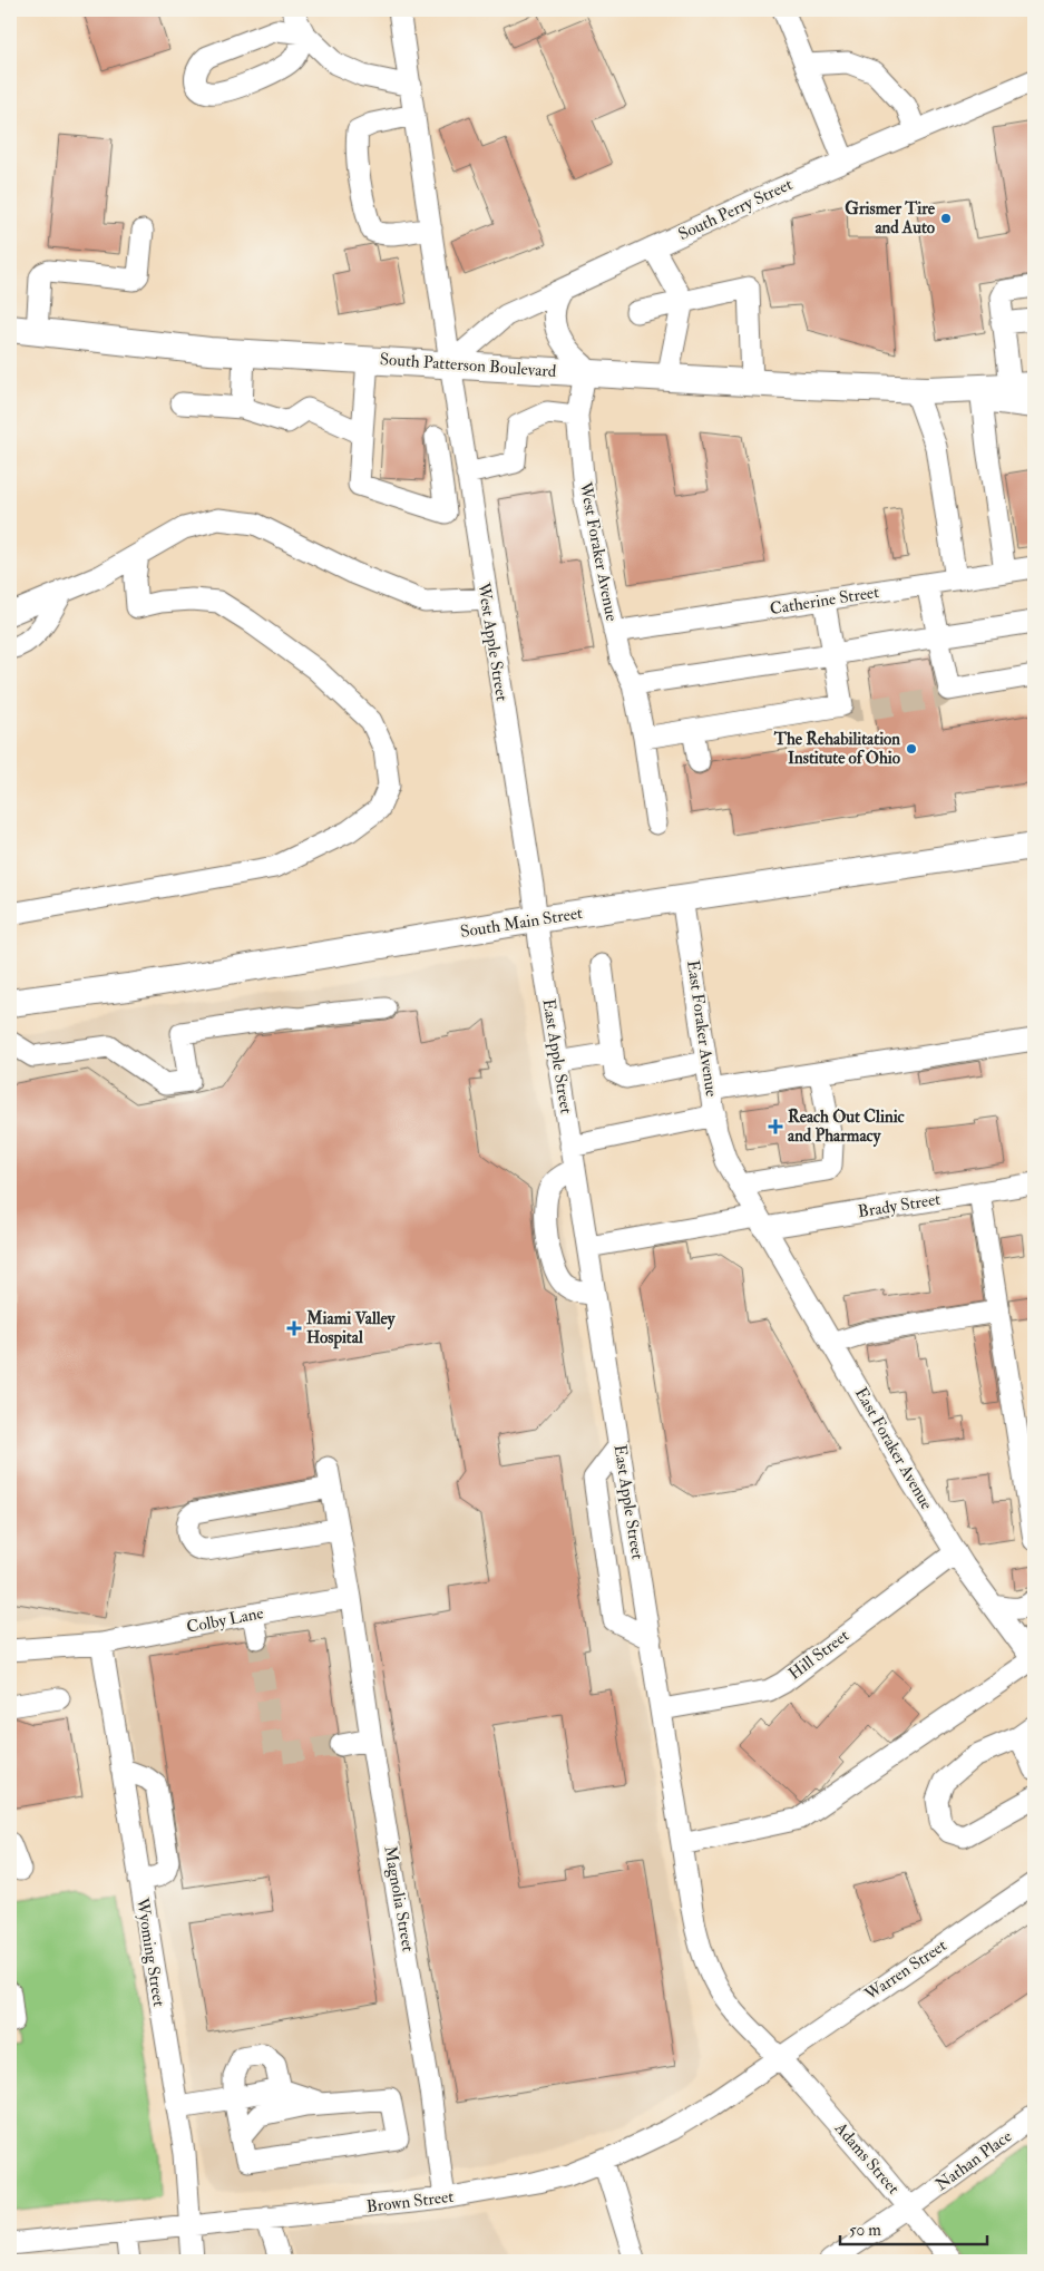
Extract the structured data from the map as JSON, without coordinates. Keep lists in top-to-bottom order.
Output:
{
  "streets": {
    "main road": ["South Patterson Boulevard", "South Main Street"],
    "street": [
      "South Perry Street",
      "West Foraker Avenue",
      "Catherine Street",
      "West Apple Street",
      "East Foraker Avenue",
      "East Apple Street",
      "Brady Street",
      "Colby Lane",
      "Hill Street",
      "Magnolia Street",
      "Wyoming Street",
      "Warren Street",
      "Adams Street",
      "Nathan Place",
      "Brown Street"
    ]
  },
  "crossings": [
    ["South Perry Street", "South Patterson Boulevard"],
    ["South Perry Street", "West Foraker Avenue"],
    ["South Perry Street", "West Apple Street"],
    ["South Patterson Boulevard", "West Foraker Avenue"],
    ["South Patterson Boulevard", "West Apple Street"],
    ["West Foraker Avenue", "Catherine Street"],
    ["West Apple Street", "South Main Street"],
    ["West Apple Street", "East Apple Street"],
    ["South Main Street", "East Foraker Avenue"],
    ["South Main Street", "East Apple Street"],
    ["East Foraker Avenue", "Brady Street"],
    ["East Foraker Avenue", "Hill Street"],
    ["East Apple Street", "Brady Street"],
    ["East Apple Street", "Hill Street"],
    ["East Apple Street", "Warren Street"],
    ["East Apple Street", "Adams Street"],
    ["East Apple Street", "Brown Street"],
    ["Colby Lane", "Magnolia Street"],
    ["Colby Lane", "Wyoming Street"],
    ["Magnolia Street", "Brown Street"],
    ["Wyoming Street", "Brown Street"],
    ["Warren Street", "Adams Street"],
    ["Warren Street", "Brown Street"],
    ["Adams Street", "Nathan Place"],
    ["Adams Street", "Brown Street"]
  ],
  "places": {
    "other": ["Grismer Tire and Auto", "The Rehabilitation Institute of Ohio"],
    "health": ["Reach Out Clinic and Pharmacy", "Miami Valley Hospital"]
  },
  "scale_bar": "50 m"
}
